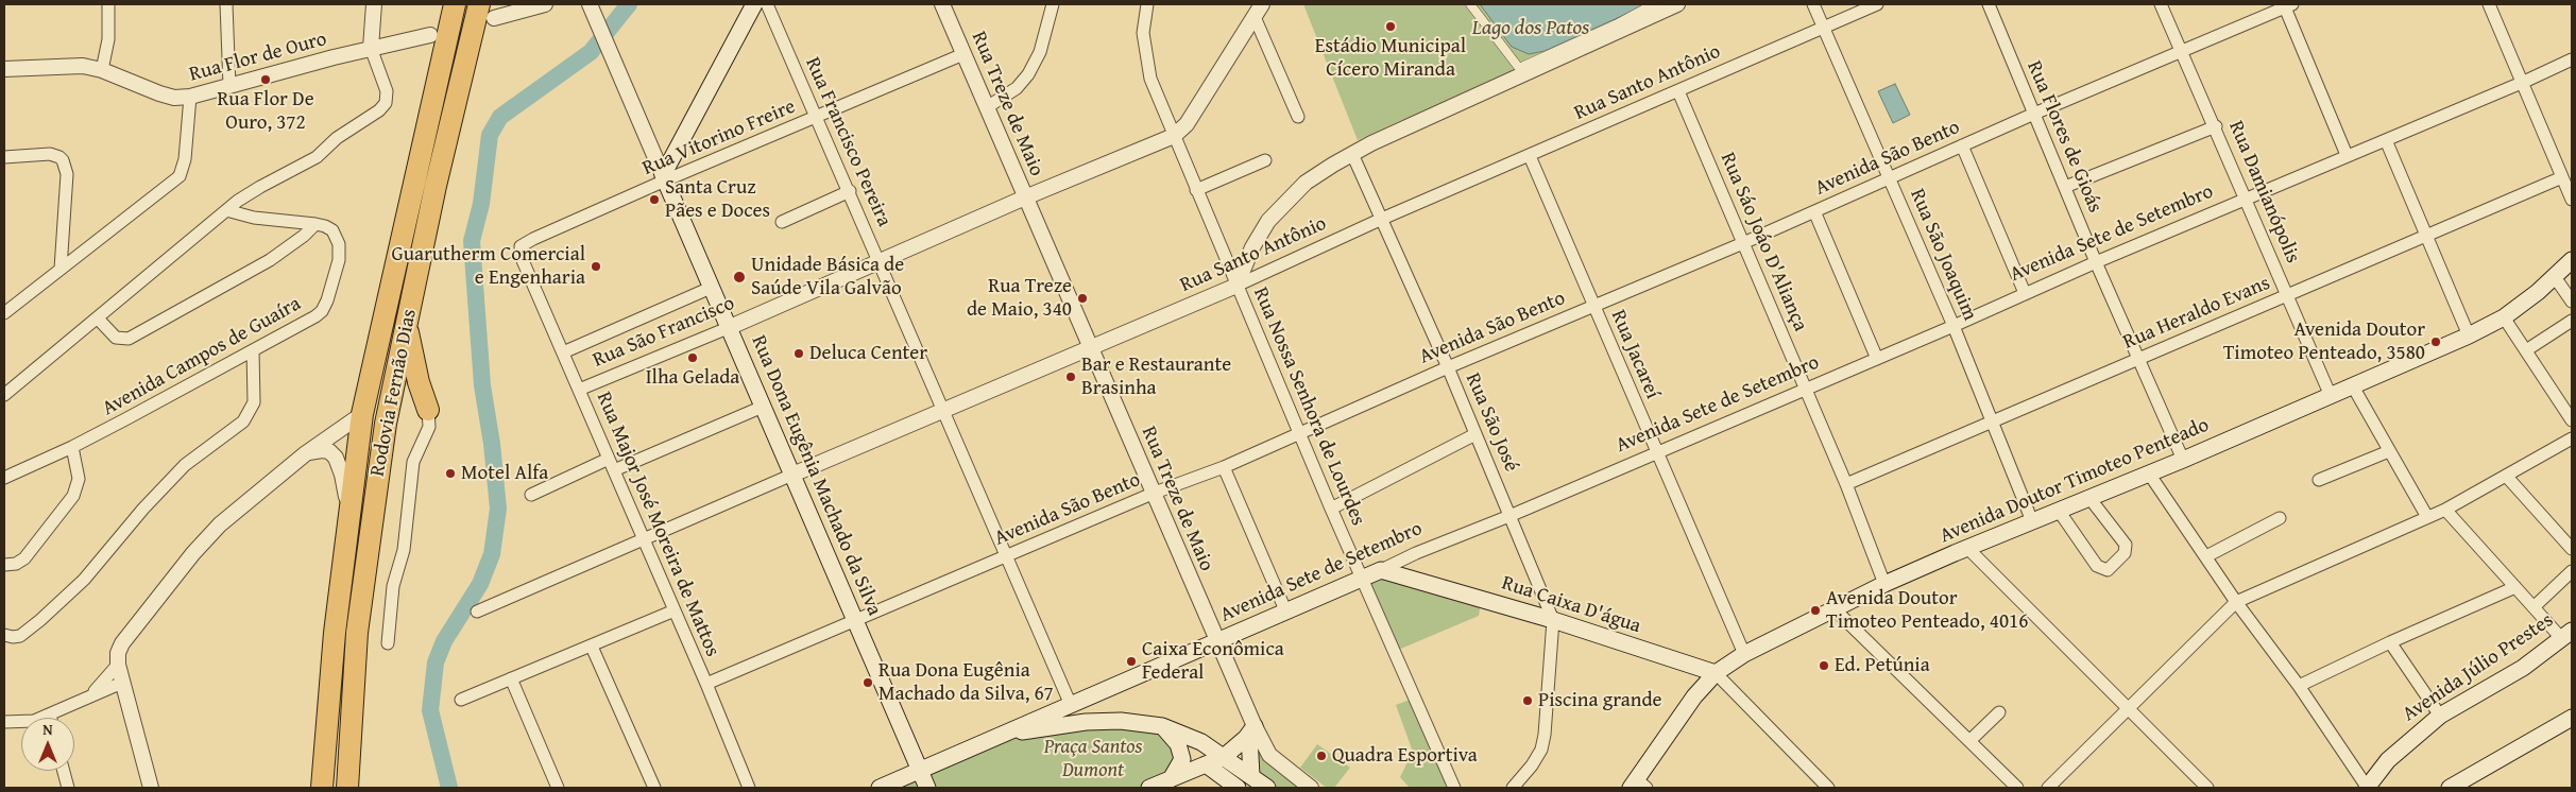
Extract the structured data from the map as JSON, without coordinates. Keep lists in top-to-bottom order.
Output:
{
  "streets": {
    "highway": ["Rodovia Fernão Dias"],
    "main road": [
      "Avenida Sete de Setembro",
      "Rua Dona Eugênia Machado da Silva",
      "Avenida Doutor Timoteo Penteado",
      "Rua Caixa D'água",
      "Avenida Júlio Prestes"
    ],
    "street": [
      "Rua Flor de Ouro",
      "Rua Santo Antônio",
      "Rua Treze de Maio",
      "Rua Flores de Gioás",
      "Rua Vitorino Freire",
      "Rua Francisco Pereira",
      "Avenida São Bento",
      "Rua Damianópolis",
      "Rua Sáo Joáo D'Aliança",
      "Rua São Joaquim",
      "Rua Heraldo Evans",
      "Rua São Francisco",
      "Rua Jacareí",
      "Avenida Campos de Guaíra",
      "Rua Nossa Senhora de Lourdes",
      "Rua São José",
      "Rua Major José Moreira de Mattos"
    ]
  },
  "crossings": [
    ["Rua Santo Antônio", "Rua Treze de Maio"],
    ["Rua Santo Antônio", "Rua Francisco Pereira"],
    ["Rua Santo Antônio", "Rua Sáo Joáo D'Aliança"],
    ["Rua Santo Antônio", "Rua São Joaquim"],
    ["Rua Santo Antônio", "Rua Jacareí"],
    ["Rua Santo Antônio", "Rua Nossa Senhora de Lourdes"],
    ["Rua Santo Antônio", "Rua São José"],
    ["Rua Santo Antônio", "Rua Dona Eugênia Machado da Silva"],
    ["Rua Santo Antônio", "Rua Major José Moreira de Mattos"],
    ["Rua Treze de Maio", "Rua Vitorino Freire"],
    ["Rua Treze de Maio", "Avenida São Bento"],
    ["Rua Treze de Maio", "Avenida Sete de Setembro"],
    ["Rua Treze de Maio", "Rua São Francisco"],
    ["Rua Flores de Gioás", "Avenida São Bento"],
    ["Rua Flores de Gioás", "Avenida Sete de Setembro"],
    ["Rua Flores de Gioás", "Rua Heraldo Evans"],
    ["Rua Flores de Gioás", "Avenida Doutor Timoteo Penteado"],
    ["Rua Vitorino Freire", "Rua Francisco Pereira"],
    ["Rua Vitorino Freire", "Rua Dona Eugênia Machado da Silva"],
    ["Rua Vitorino Freire", "Rua Major José Moreira de Mattos"],
    ["Rua Francisco Pereira", "Avenida São Bento"],
    ["Rua Francisco Pereira", "Avenida Sete de Setembro"],
    ["Rua Francisco Pereira", "Rua São Francisco"],
    ["Avenida São Bento", "Rua Damianópolis"],
    ["Avenida São Bento", "Rua Sáo Joáo D'Aliança"],
    ["Avenida São Bento", "Rua São Joaquim"],
    ["Avenida São Bento", "Rua Jacareí"],
    ["Avenida São Bento", "Rua Nossa Senhora de Lourdes"],
    ["Avenida São Bento", "Rua São José"],
    ["Avenida São Bento", "Rua Dona Eugênia Machado da Silva"],
    ["Avenida São Bento", "Rua Major José Moreira de Mattos"],
    ["Rua Damianópolis", "Avenida Sete de Setembro"],
    ["Rua Damianópolis", "Rua Heraldo Evans"],
    ["Rua Damianópolis", "Avenida Doutor Timoteo Penteado"],
    ["Avenida Sete de Setembro", "Rua Sáo Joáo D'Aliança"],
    ["Avenida Sete de Setembro", "Rua São Joaquim"],
    ["Avenida Sete de Setembro", "Rua Jacareí"],
    ["Avenida Sete de Setembro", "Rua Nossa Senhora de Lourdes"],
    ["Avenida Sete de Setembro", "Rua São José"],
    ["Avenida Sete de Setembro", "Rua Dona Eugênia Machado da Silva"],
    ["Avenida Sete de Setembro", "Rua Caixa D'água"],
    ["Rua Sáo Joáo D'Aliança", "Rua Heraldo Evans"],
    ["Rua Sáo Joáo D'Aliança", "Avenida Doutor Timoteo Penteado"],
    ["Rua São Joaquim", "Rua Heraldo Evans"],
    ["Rua São Joaquim", "Avenida Doutor Timoteo Penteado"],
    ["Rua São Francisco", "Rua Nossa Senhora de Lourdes"],
    ["Rua São Francisco", "Rua Dona Eugênia Machado da Silva"],
    ["Rua São Francisco", "Rua Major José Moreira de Mattos"],
    ["Rua Jacareí", "Avenida Doutor Timoteo Penteado"],
    ["Rua São José", "Rua Caixa D'água"],
    ["Avenida Doutor Timoteo Penteado", "Rua Caixa D'água"]
  ],
  "water": ["Lago dos Patos"],
  "parks": ["Praça Santos Dumont"],
  "places": [
    "Estádio Municipal Cícero Miranda",
    "Rua Flor De Ouro, 372",
    "Santa Cruz Pães e Doces",
    "Guarutherm Comercial e Engenharia",
    "Unidade Básica de Saúde Vila Galvão",
    "Rua Treze de Maio, 340",
    "Avenida Doutor Timoteo Penteado, 3580",
    "Deluca Center",
    "Ilha Gelada",
    "Bar e Restaurante Brasinha",
    "Motel Alfa",
    "Avenida Doutor Timoteo Penteado, 4016",
    "Caixa Econômica Federal",
    "Ed. Petúnia",
    "Rua Dona Eugênia Machado da Silva, 67",
    "Piscina grande",
    "Quadra Esportiva"
  ],
  "north": "top"
}
